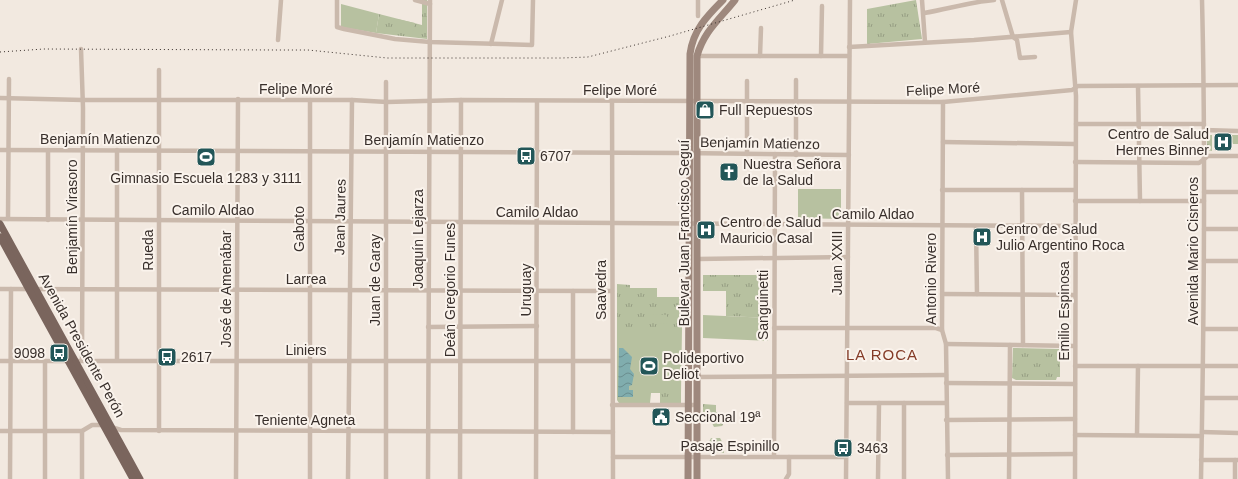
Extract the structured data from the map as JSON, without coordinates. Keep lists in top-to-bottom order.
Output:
{
  "streets": {
    "main road": ["Bulevar Juan Francisco Seguí", "Avenida Presidente Perón"],
    "street": [
      "Felipe Moré",
      "Benjamín Matienzo",
      "Camilo Aldao",
      "Benjamín Virasoro",
      "Jean Jaures",
      "Gaboto",
      "Joaquín Lejarza",
      "Rueda",
      "Avenida Mario Cisneros",
      "Juan XXIII",
      "Larrea",
      "Antonio Rivero",
      "Juan de Garay",
      "José de Amenábar",
      "Deán Gregorio Funes",
      "Uruguay",
      "Saavedra",
      "Sanguinetti",
      "Emilio Espinosa",
      "Liniers",
      "Teniente Agneta",
      "Pasaje Espinillo"
    ]
  },
  "crossings": [
    ["Felipe Moré", "Benjamín Virasoro"],
    ["Felipe Moré", "Jean Jaures"],
    ["Felipe Moré", "Gaboto"],
    ["Felipe Moré", "Bulevar Juan Francisco Seguí"],
    ["Felipe Moré", "Joaquín Lejarza"],
    ["Felipe Moré", "Rueda"],
    ["Felipe Moré", "Avenida Mario Cisneros"],
    ["Felipe Moré", "Juan XXIII"],
    ["Felipe Moré", "Antonio Rivero"],
    ["Felipe Moré", "Juan de Garay"],
    ["Felipe Moré", "José de Amenábar"],
    ["Felipe Moré", "Deán Gregorio Funes"],
    ["Felipe Moré", "Uruguay"],
    ["Felipe Moré", "Saavedra"],
    ["Felipe Moré", "Emilio Espinosa"],
    ["Benjamín Matienzo", "Benjamín Virasoro"],
    ["Benjamín Matienzo", "Jean Jaures"],
    ["Benjamín Matienzo", "Gaboto"],
    ["Benjamín Matienzo", "Bulevar Juan Francisco Seguí"],
    ["Benjamín Matienzo", "Joaquín Lejarza"],
    ["Benjamín Matienzo", "Rueda"],
    ["Benjamín Matienzo", "Juan XXIII"],
    ["Benjamín Matienzo", "Juan de Garay"],
    ["Benjamín Matienzo", "José de Amenábar"],
    ["Benjamín Matienzo", "Deán Gregorio Funes"],
    ["Benjamín Matienzo", "Uruguay"],
    ["Benjamín Matienzo", "Saavedra"],
    ["Benjamín Matienzo", "Sanguinetti"],
    ["Camilo Aldao", "Benjamín Virasoro"],
    ["Camilo Aldao", "Jean Jaures"],
    ["Camilo Aldao", "Gaboto"],
    ["Camilo Aldao", "Bulevar Juan Francisco Seguí"],
    ["Camilo Aldao", "Joaquín Lejarza"],
    ["Camilo Aldao", "Rueda"],
    ["Camilo Aldao", "Juan XXIII"],
    ["Camilo Aldao", "Antonio Rivero"],
    ["Camilo Aldao", "Juan de Garay"],
    ["Camilo Aldao", "José de Amenábar"],
    ["Camilo Aldao", "Deán Gregorio Funes"],
    ["Camilo Aldao", "Uruguay"],
    ["Camilo Aldao", "Saavedra"],
    ["Camilo Aldao", "Sanguinetti"],
    ["Camilo Aldao", "Emilio Espinosa"],
    ["Benjamín Virasoro", "Larrea"],
    ["Benjamín Virasoro", "Avenida Presidente Perón"],
    ["Benjamín Virasoro", "Liniers"],
    ["Jean Jaures", "Larrea"],
    ["Jean Jaures", "Liniers"],
    ["Jean Jaures", "Teniente Agneta"],
    ["Gaboto", "Larrea"],
    ["Gaboto", "Liniers"],
    ["Gaboto", "Teniente Agneta"],
    ["Bulevar Juan Francisco Seguí", "Pasaje Espinillo"],
    ["Joaquín Lejarza", "Larrea"],
    ["Joaquín Lejarza", "Liniers"],
    ["Joaquín Lejarza", "Teniente Agneta"],
    ["Rueda", "Larrea"],
    ["Rueda", "Liniers"],
    ["Rueda", "Teniente Agneta"],
    ["Juan XXIII", "Pasaje Espinillo"],
    ["Larrea", "Juan de Garay"],
    ["Larrea", "José de Amenábar"],
    ["Larrea", "Deán Gregorio Funes"],
    ["Larrea", "Uruguay"],
    ["Larrea", "Saavedra"],
    ["Larrea", "Avenida Presidente Perón"],
    ["Juan de Garay", "Liniers"],
    ["Juan de Garay", "Teniente Agneta"],
    ["José de Amenábar", "Liniers"],
    ["José de Amenábar", "Teniente Agneta"],
    ["Deán Gregorio Funes", "Liniers"],
    ["Deán Gregorio Funes", "Teniente Agneta"],
    ["Uruguay", "Liniers"],
    ["Uruguay", "Teniente Agneta"],
    ["Saavedra", "Liniers"],
    ["Saavedra", "Teniente Agneta"],
    ["Saavedra", "Pasaje Espinillo"],
    ["Sanguinetti", "Pasaje Espinillo"],
    ["Avenida Presidente Perón", "Liniers"],
    ["Avenida Presidente Perón", "Teniente Agneta"]
  ],
  "districts": ["LA ROCA"],
  "places": {
    "shop": ["Full Repuestos"],
    "hospital": ["Centro de Salud Hermes Binner", "Centro de Salud Mauricio Casal", "Centro de Salud Julio Argentino Roca"],
    "bus stop": [
      "6707",
      "9098",
      "2617",
      "3463"
    ],
    "sports": ["Gimnasio Escuela 1283 y 3111", "Polideportivo Deliot"],
    "church": ["Nuestra Señora de la Salud"],
    "public building": ["Seccional 19ª"]
  }
}
